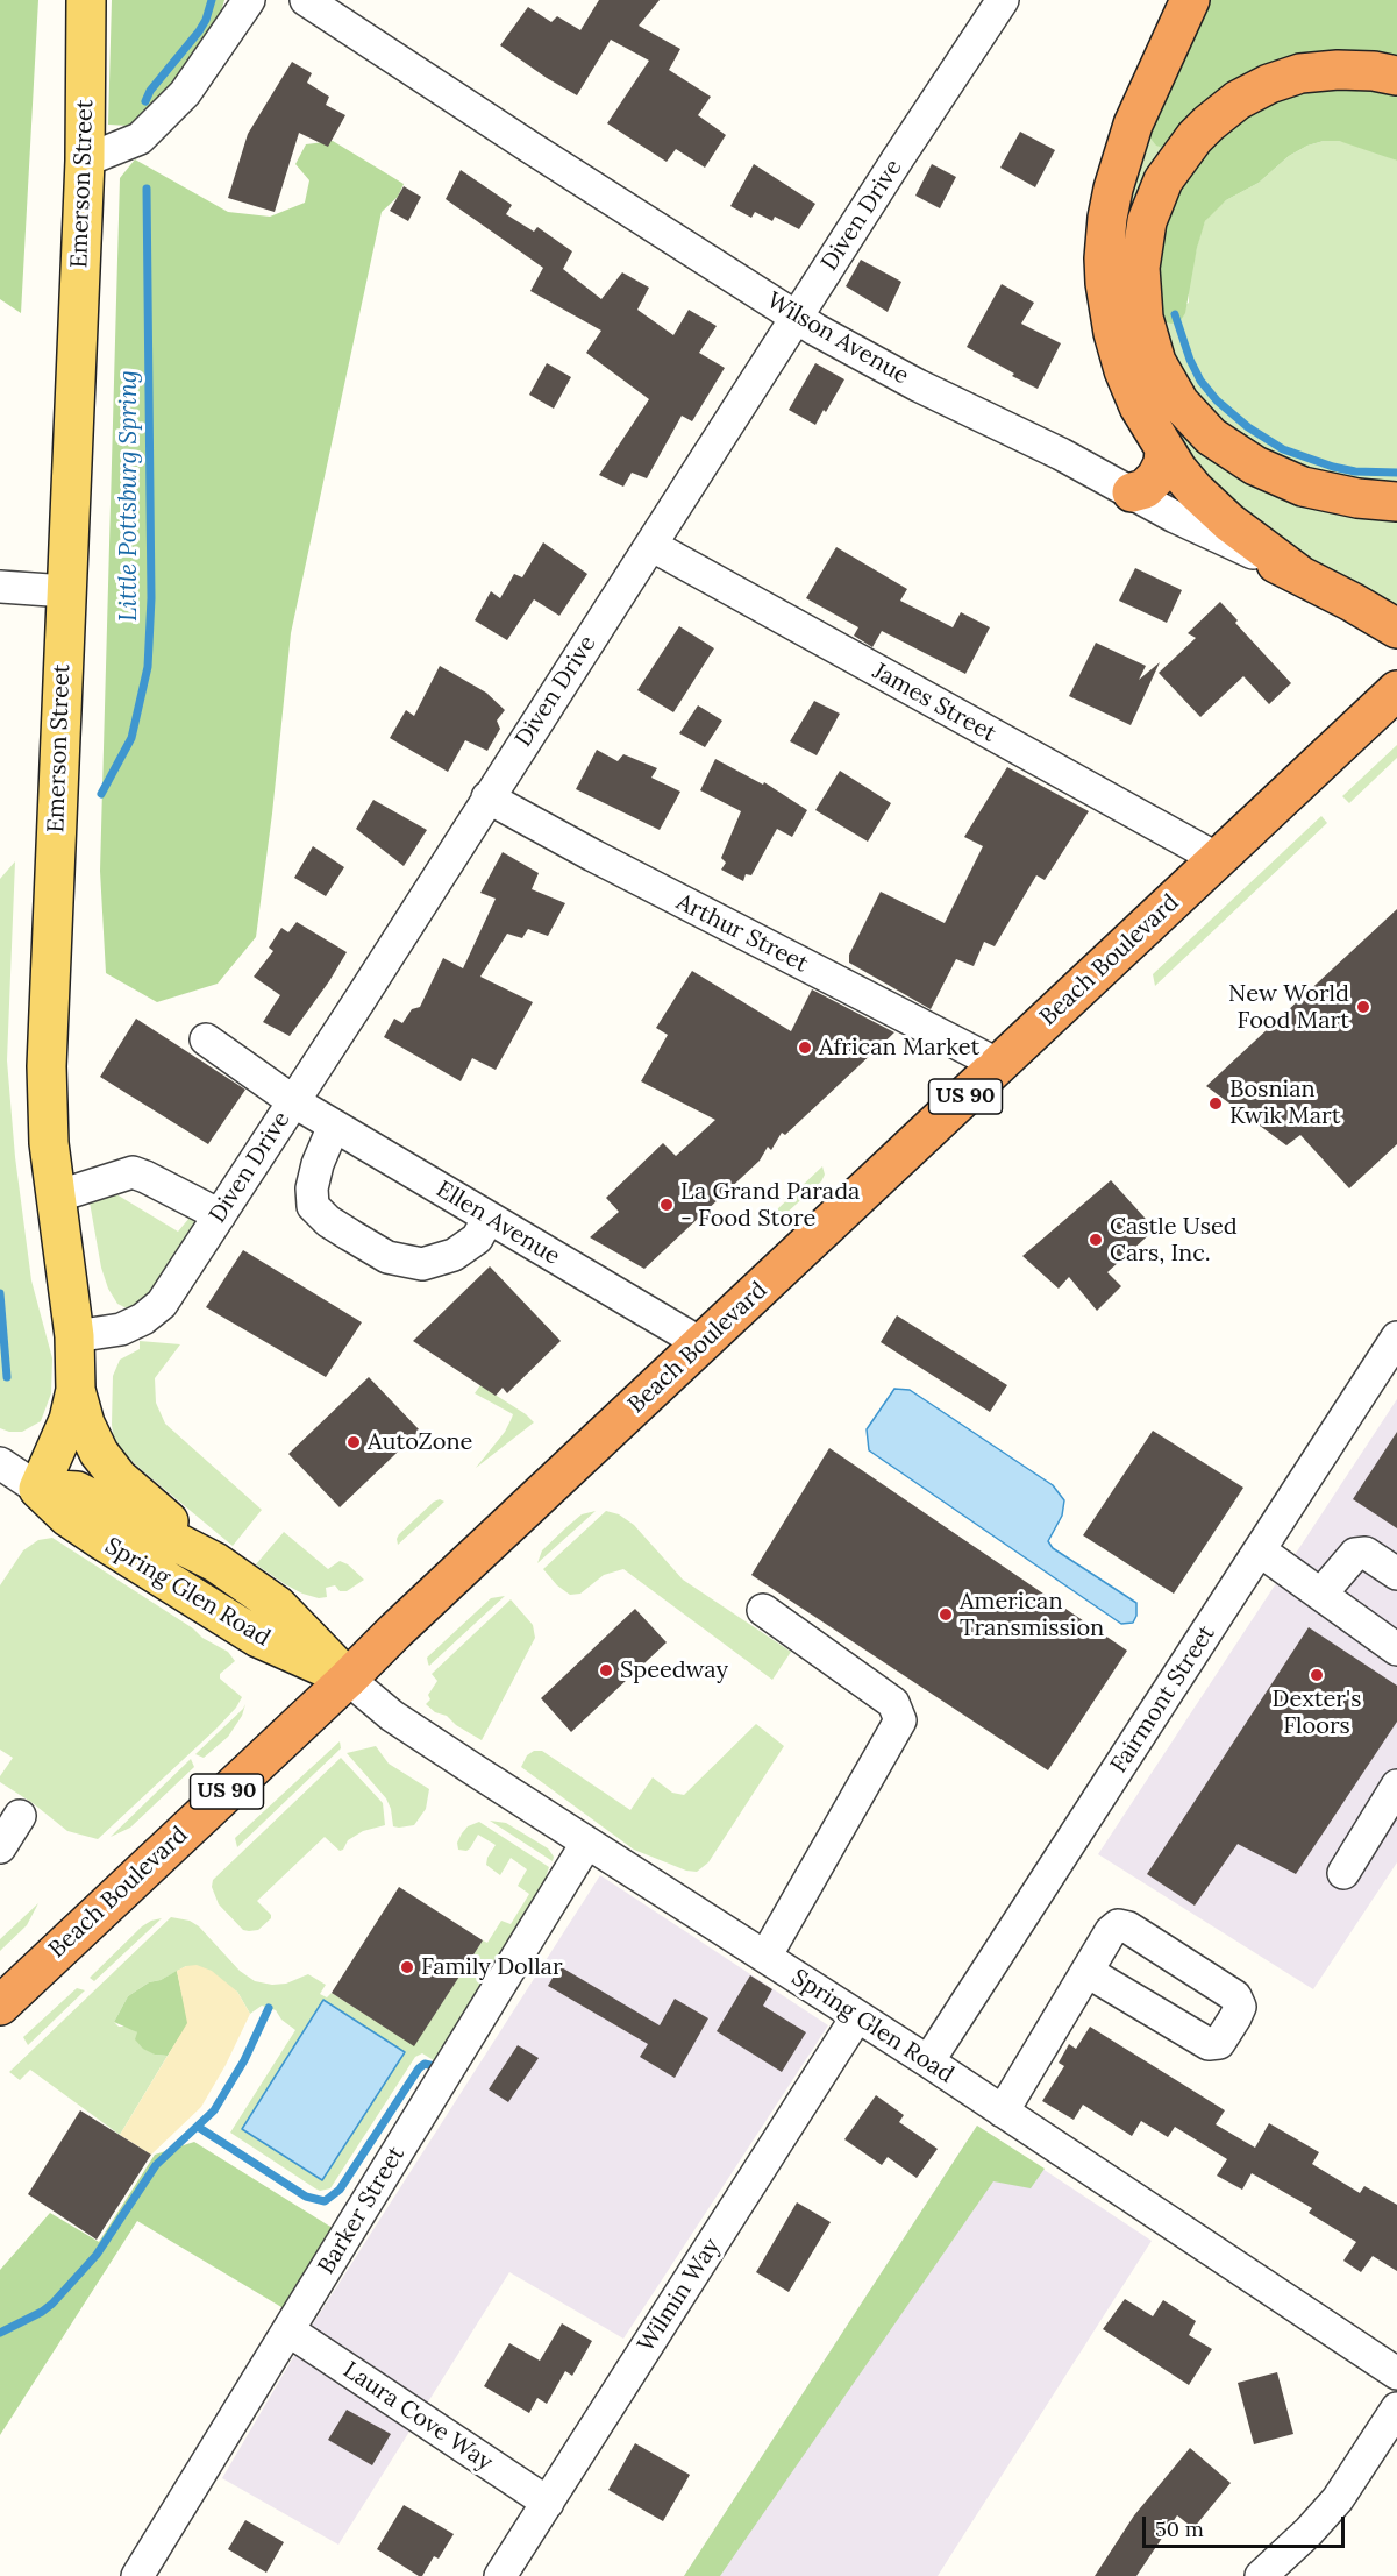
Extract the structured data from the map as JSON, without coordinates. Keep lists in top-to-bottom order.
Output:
{
  "streets": {
    "highway": ["Wilson Avenue", "Beach Boulevard", "US 90"],
    "main road": ["Emerson Street", "Spring Glen Road"],
    "street": [
      "Diven Drive",
      "James Street",
      "Arthur Street",
      "Ellen Avenue",
      "Fairmont Street",
      "Barker Street",
      "Wilmin Way",
      "Laura Cove Way"
    ]
  },
  "crossings": [
    ["Emerson Street", "Diven Drive"],
    ["Emerson Street", "Spring Glen Road"],
    ["Diven Drive", "Wilson Avenue"],
    ["Diven Drive", "James Street"],
    ["Diven Drive", "Arthur Street"],
    ["Diven Drive", "Ellen Avenue"],
    ["James Street", "Beach Boulevard"],
    ["Arthur Street", "Beach Boulevard"],
    ["Beach Boulevard", "Ellen Avenue"],
    ["Beach Boulevard", "Spring Glen Road"],
    ["Spring Glen Road", "Fairmont Street"],
    ["Spring Glen Road", "Barker Street"],
    ["Spring Glen Road", "Wilmin Way"],
    ["Barker Street", "Laura Cove Way"],
    ["Wilmin Way", "Laura Cove Way"]
  ],
  "water": ["Little Pottsburg Spring"],
  "places": [
    "New World Food Mart",
    "African Market",
    "Bosnian Kwik Mart",
    "La Grand Parada - Food Store",
    "Castle Used Cars, Inc.",
    "AutoZone",
    "American Transmission",
    "Speedway",
    "Dexter's Floors",
    "Family Dollar"
  ],
  "scale_bar": "50 m"
}
